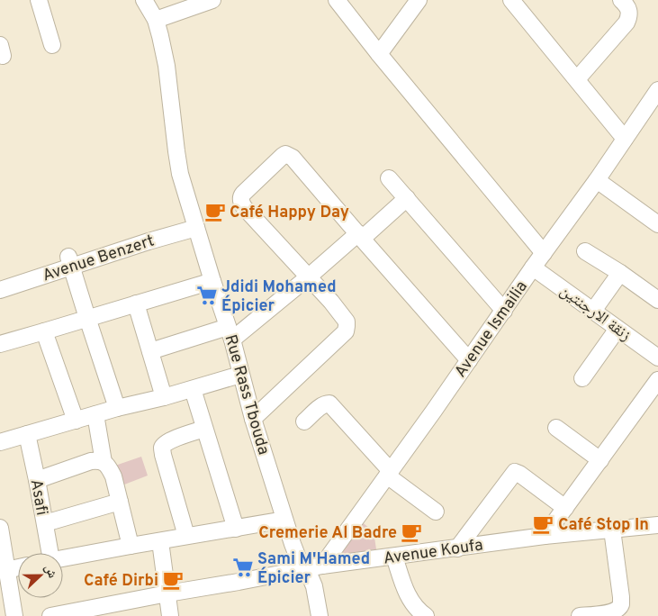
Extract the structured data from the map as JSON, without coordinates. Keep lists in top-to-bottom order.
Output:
{
  "streets": {
    "street": [
      "Avenue Benzert",
      "زنقة الارجنتين",
      "Avenue Ismailia",
      "Rue Rass Tbouda",
      "Asafi",
      "Avenue Koufa"
    ]
  },
  "crossings": [
    ["Avenue Benzert", "Rue Rass Tbouda"],
    ["زنقة الارجنتين", "Avenue Ismailia"],
    ["Avenue Ismailia", "Avenue Koufa"],
    ["Rue Rass Tbouda", "Avenue Koufa"]
  ],
  "places": {
    "cafe": [
      "Café Happy Day",
      "Café Stop In",
      "Cremerie Al Badre",
      "Café Dirbi"
    ],
    "supermarket": ["Jdidi Mohamed Épicier", "Sami M'Hamed Épicier"]
  },
  "north": "right"
}
